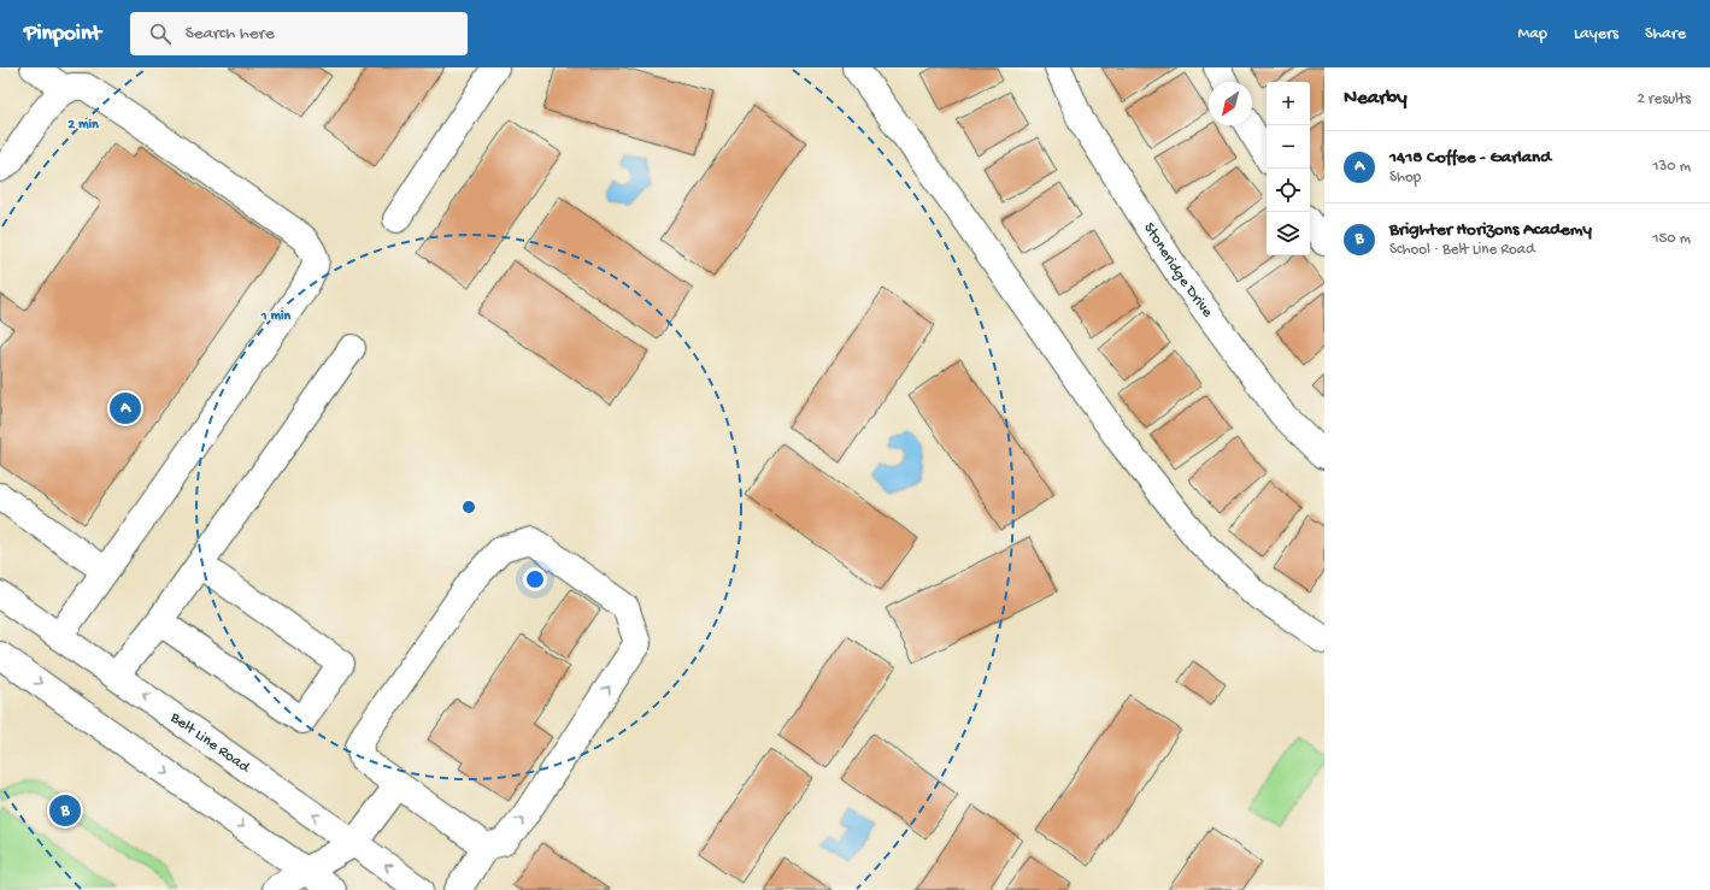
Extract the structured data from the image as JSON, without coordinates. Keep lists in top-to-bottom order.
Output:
{
  "streets": {
    "main road": ["Stoneridge Drive", "Belt Line Road"]
  },
  "north": "bottom left",
  "page": {
    "header": "Pinpoint",
    "search": "Search here",
    "nav": ["Map", "Layers", "Share"],
    "heading": ["Nearby", "2 results"],
    "map_buttons": ["+", "−"],
    "list": [
      {
        "mark": "A",
        "name": "1418 Coffee - Garland",
        "note": "Shop",
        "value": "130 m"
      },
      {
        "mark": "B",
        "name": "Brighter Horizons Academy",
        "note": "School · Belt Line Road",
        "value": "150 m"
      }
    ],
    "pins": ["A", "B"]
  },
  "rings": ["2 min", "1 min"]
}
